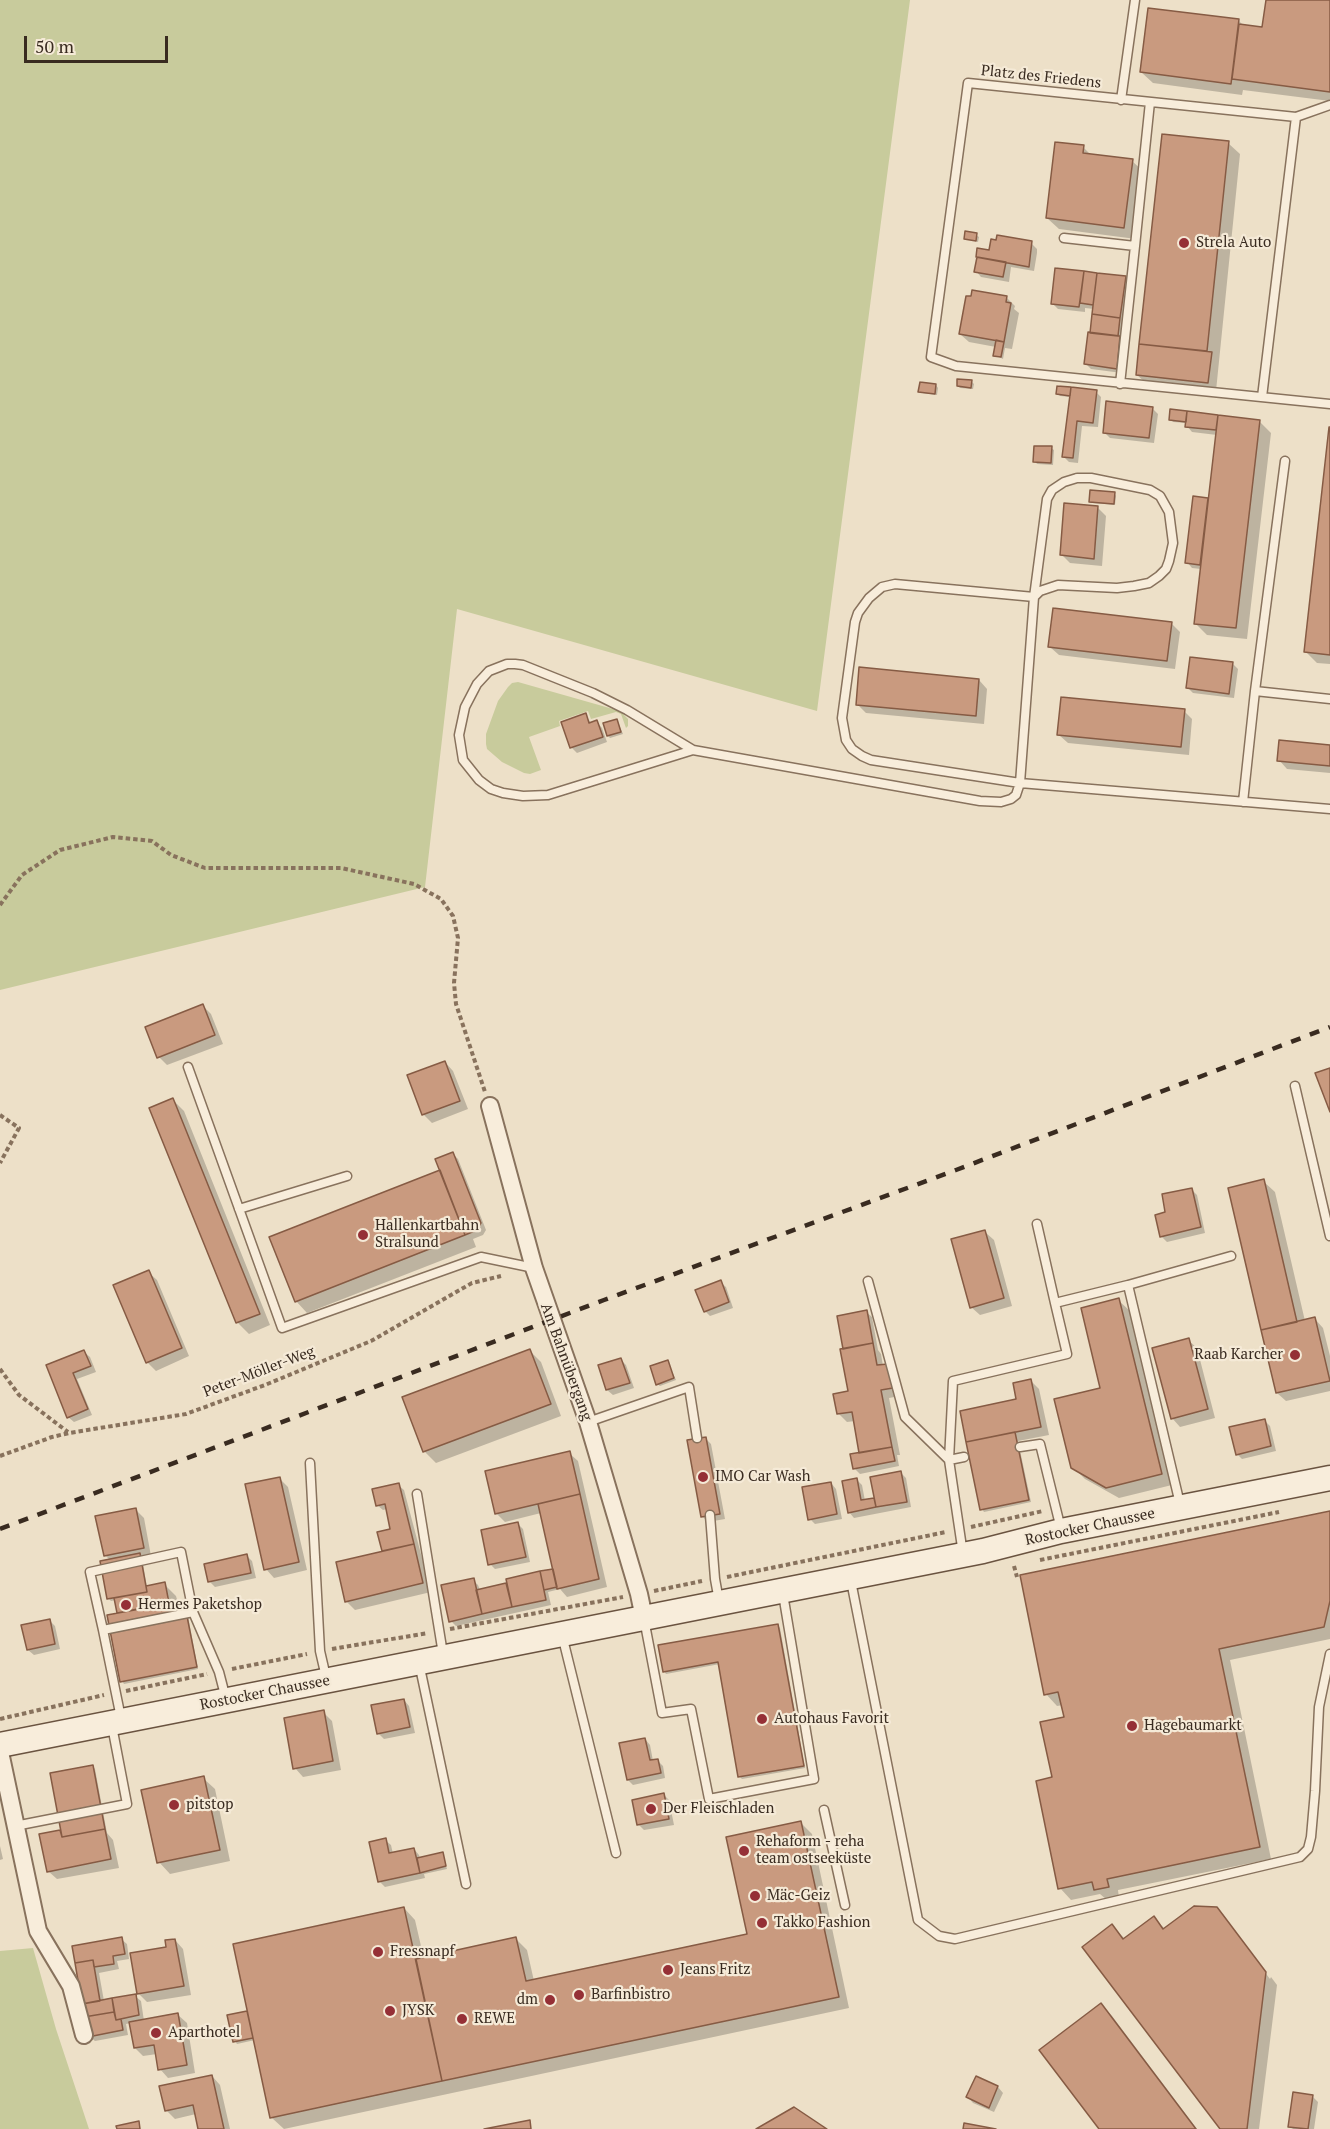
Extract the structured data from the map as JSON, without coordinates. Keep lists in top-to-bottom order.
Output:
{
  "streets": {
    "main road": ["Rostocker Chaussee"],
    "street": ["Am Bahnübergang"],
    "lane": ["Platz des Friedens"],
    "path": ["Peter-Möller-Weg"]
  },
  "crossings": [
    ["Am Bahnübergang", "Peter-Möller-Weg"],
    ["Am Bahnübergang", "Rostocker Chaussee"]
  ],
  "places": [
    "Strela Auto",
    "Hallenkartbahn Stralsund",
    "Raab Karcher",
    "IMO Car Wash",
    "Hermes Paketshop",
    "Autohaus Favorit",
    "Hagebaumarkt",
    "pitstop",
    "Der Fleischladen",
    "Rehaform - reha team ostseeküste",
    "Mäc-Geiz",
    "Takko Fashion",
    "Fressnapf",
    "Jeans Fritz",
    "Barfinbistro",
    "dm",
    "JYSK",
    "REWE",
    "Aparthotel"
  ],
  "scale_bar": "50 m"
}
